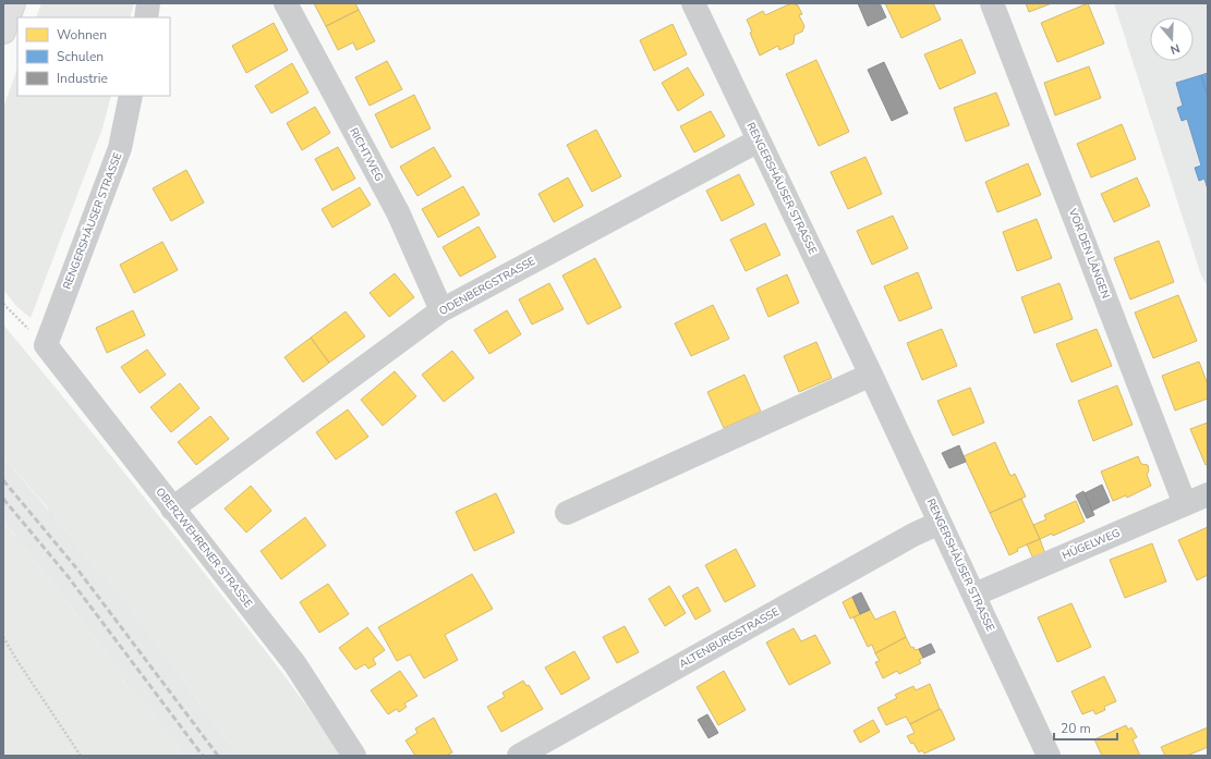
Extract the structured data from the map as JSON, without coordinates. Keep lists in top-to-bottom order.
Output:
{
  "streets": {
    "street": [
      "RICHTWEG",
      "RENGERSHÄUSER STRASSE",
      "VOR DEN LÄNGEN",
      "ODENBERGSTRASSE",
      "HÜGELWEG",
      "OBERZWEHRENER STRASSE",
      "ALTENBURGSTRASSE"
    ]
  },
  "crossings": [
    ["RICHTWEG", "ODENBERGSTRASSE"],
    ["RENGERSHÄUSER STRASSE", "ODENBERGSTRASSE"],
    ["RENGERSHÄUSER STRASSE", "HÜGELWEG"],
    ["RENGERSHÄUSER STRASSE", "OBERZWEHRENER STRASSE"],
    ["RENGERSHÄUSER STRASSE", "ALTENBURGSTRASSE"],
    ["VOR DEN LÄNGEN", "HÜGELWEG"],
    ["ODENBERGSTRASSE", "OBERZWEHRENER STRASSE"]
  ],
  "legend": ["Wohnen", "Schulen", "Industrie"],
  "scale_bar": "20 m",
  "north": "bottom"
}
